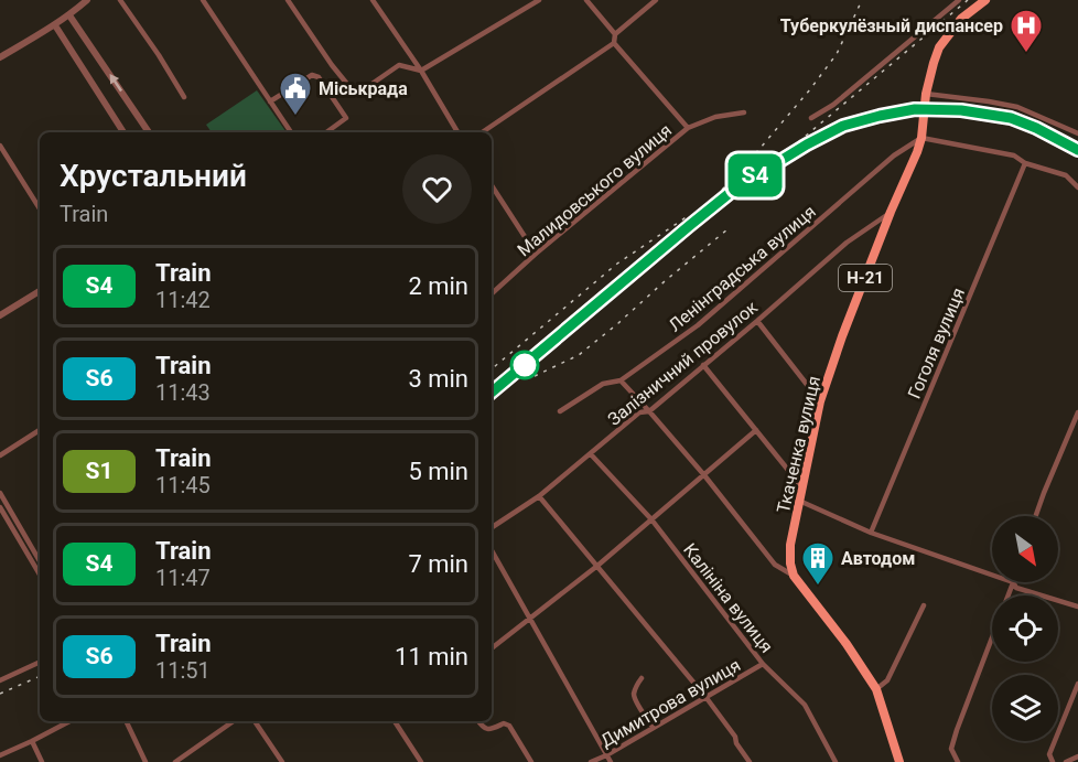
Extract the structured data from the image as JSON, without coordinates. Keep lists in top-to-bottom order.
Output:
{
  "streets": {
    "main road": ["Н-21", "Ткаченка вулиця"],
    "street": [
      "Малидовського вулиця",
      "Ленінградська вулиця",
      "Гоголя вулиця",
      "Залізничний провулок",
      "Калініна вулиця",
      "Димитрова вулиця"
    ]
  },
  "crossings": [
    ["Ленінградська вулиця", "Ткаченка вулиця"],
    ["Залізничний провулок", "Ткаченка вулиця"],
    ["Залізничний провулок", "Калініна вулиця"],
    ["Калініна вулиця", "Димитрова вулиця"]
  ],
  "places": {
    "hospital": ["Туберкулёзный диспансер"],
    "public building": ["Міськрада"],
    "building": ["Автодом"]
  },
  "north": "bottom right",
  "page": {
    "on_map": "S4",
    "heading": ["Хрустальний", "Train"],
    "list": [
      {
        "mark": "S4",
        "name": "Train",
        "note": "11:42",
        "value": "2 min"
      },
      {
        "mark": "S6",
        "name": "Train",
        "note": "11:43",
        "value": "3 min"
      },
      {
        "mark": "S1",
        "name": "Train",
        "note": "11:45",
        "value": "5 min"
      },
      {
        "mark": "S4",
        "name": "Train",
        "note": "11:47",
        "value": "7 min"
      },
      {
        "mark": "S6",
        "name": "Train",
        "note": "11:51",
        "value": "11 min"
      }
    ]
  }
}
